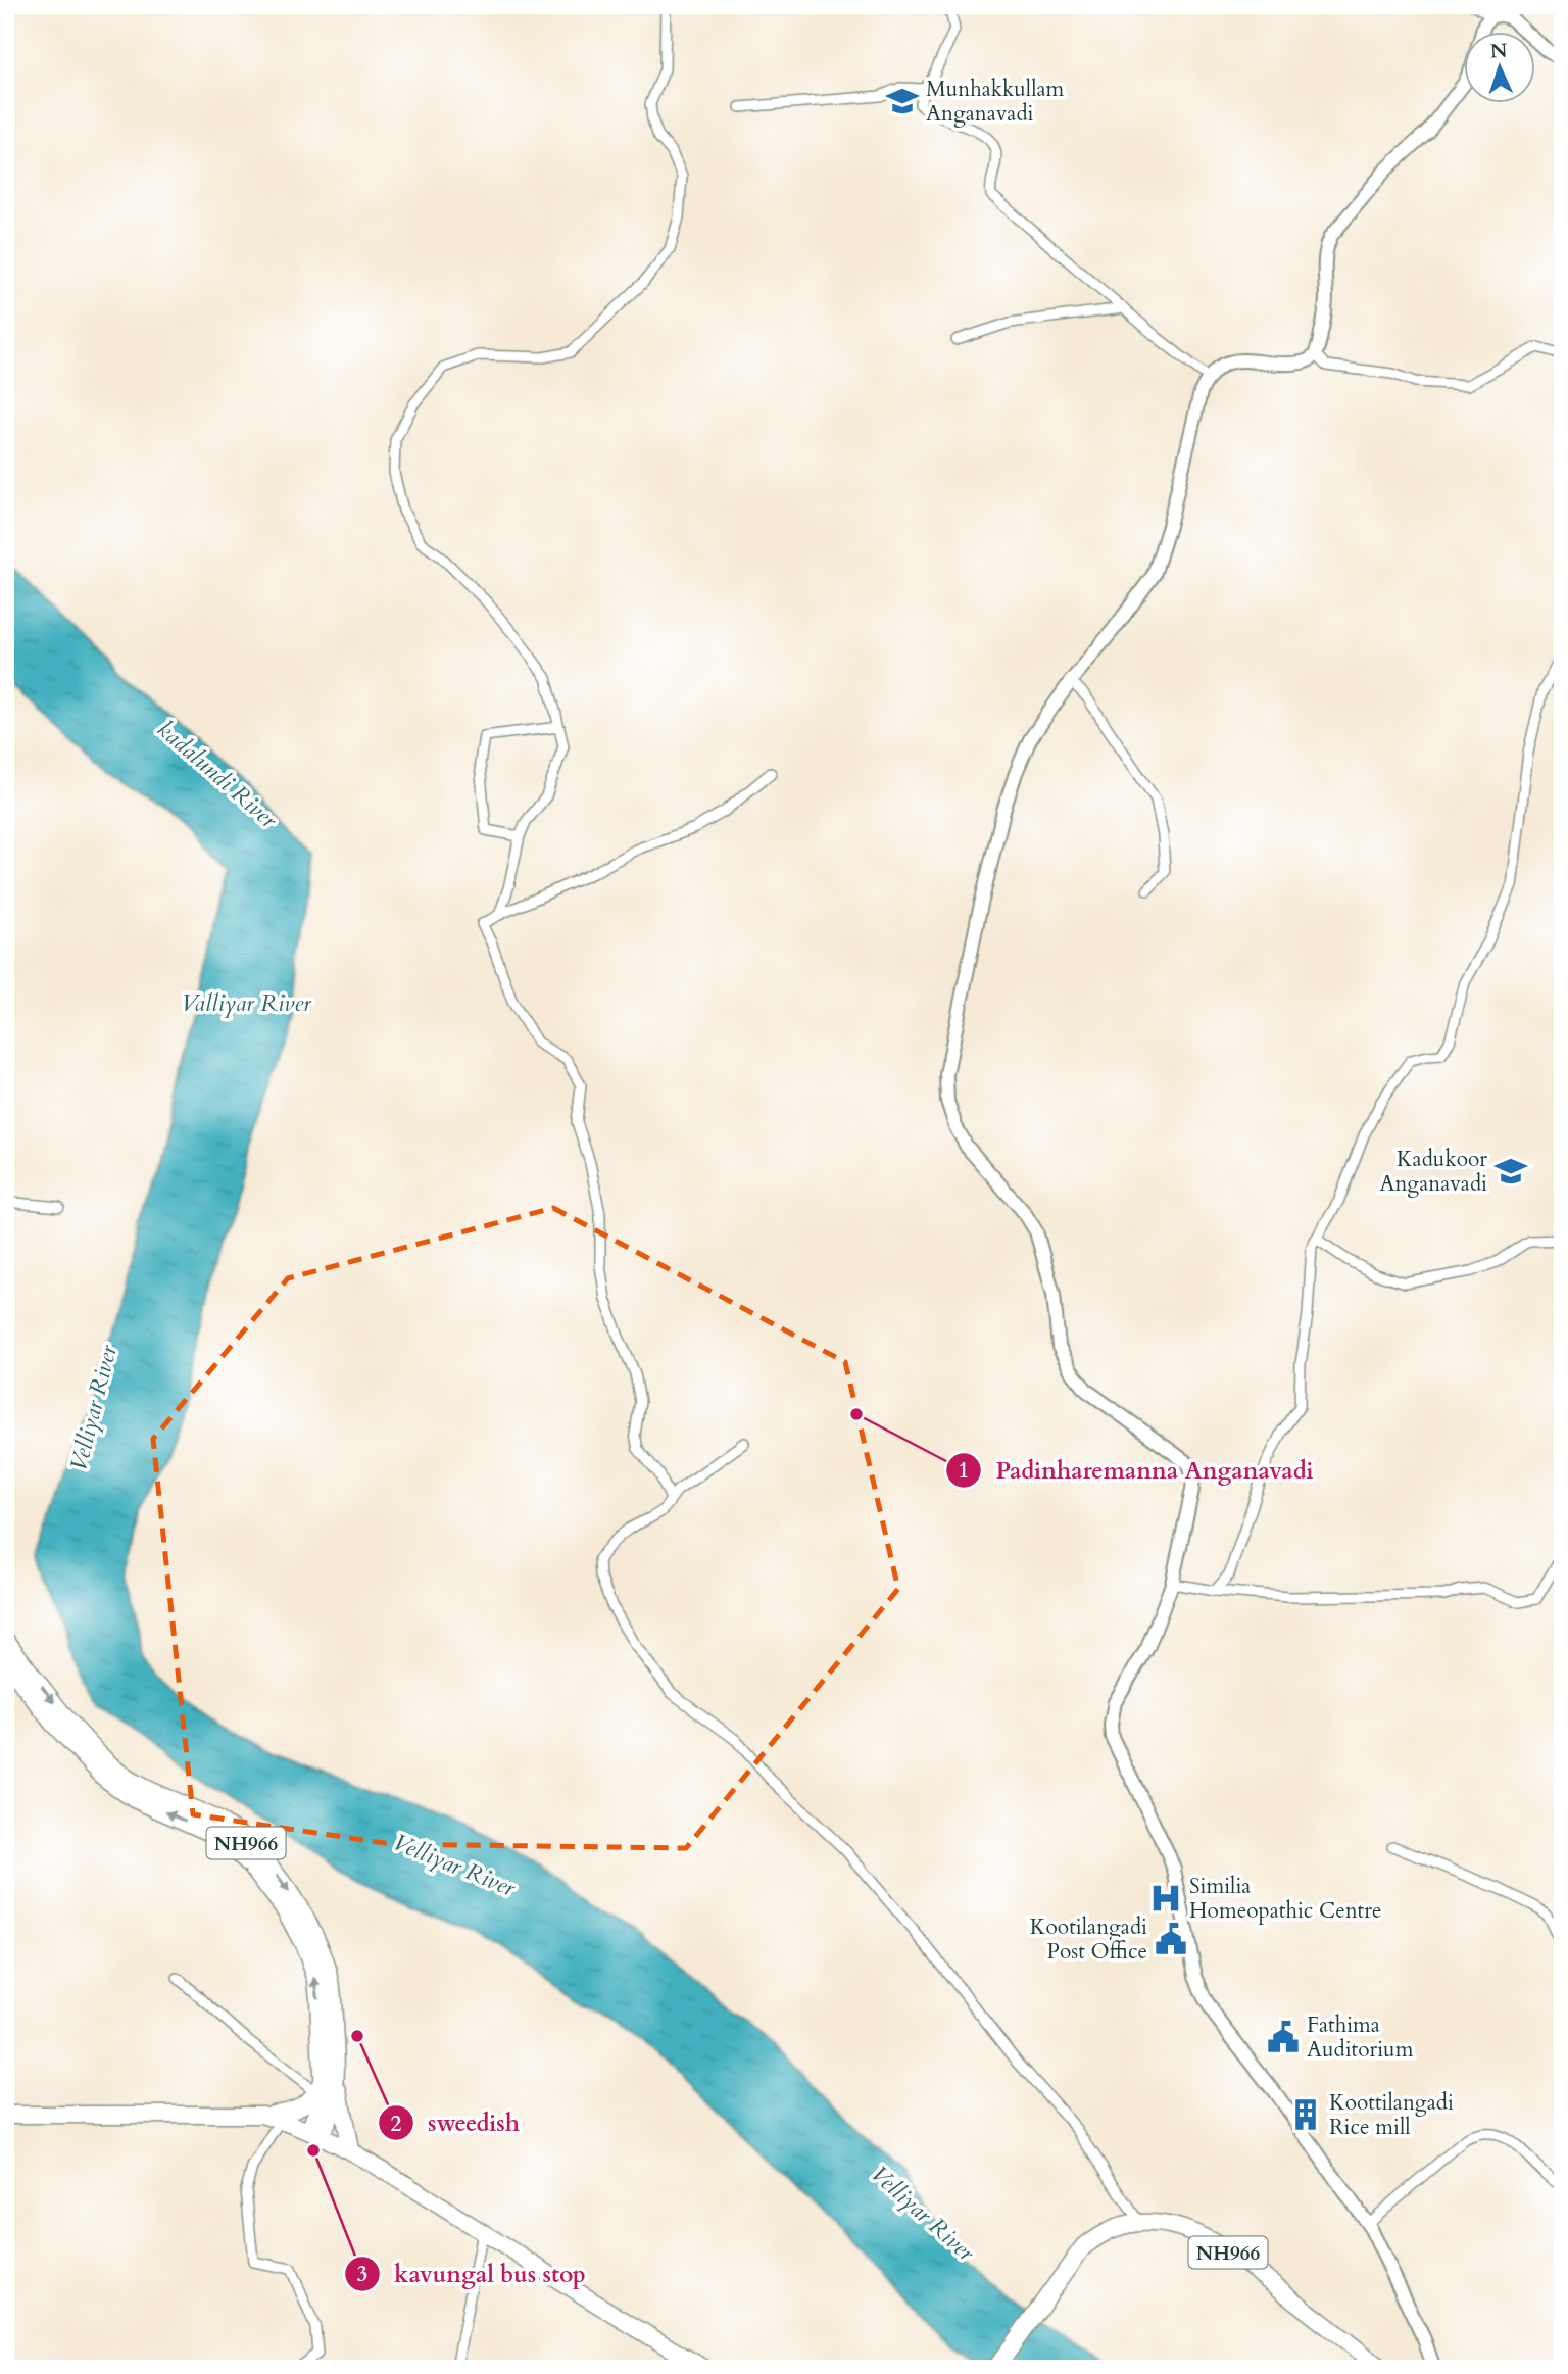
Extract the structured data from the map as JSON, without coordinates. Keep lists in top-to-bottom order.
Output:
{
  "streets": {
    "highway": ["NH966"]
  },
  "water": ["kadalundi River", "Valliyar River", "Velliyar River"],
  "places": {
    "school or university": ["Munhakkullam Anganavadi", "Kadukoor Anganavadi"],
    "other": ["Padinharemanna Anganavadi", "sweedish", "kavungal bus stop"],
    "hospital": ["Similia Homeopathic Centre"],
    "public building": ["Kootilangadi Post Office", "Fathima Auditorium"],
    "building": ["Koottilangadi Rice mill"]
  },
  "north": "top"
}
